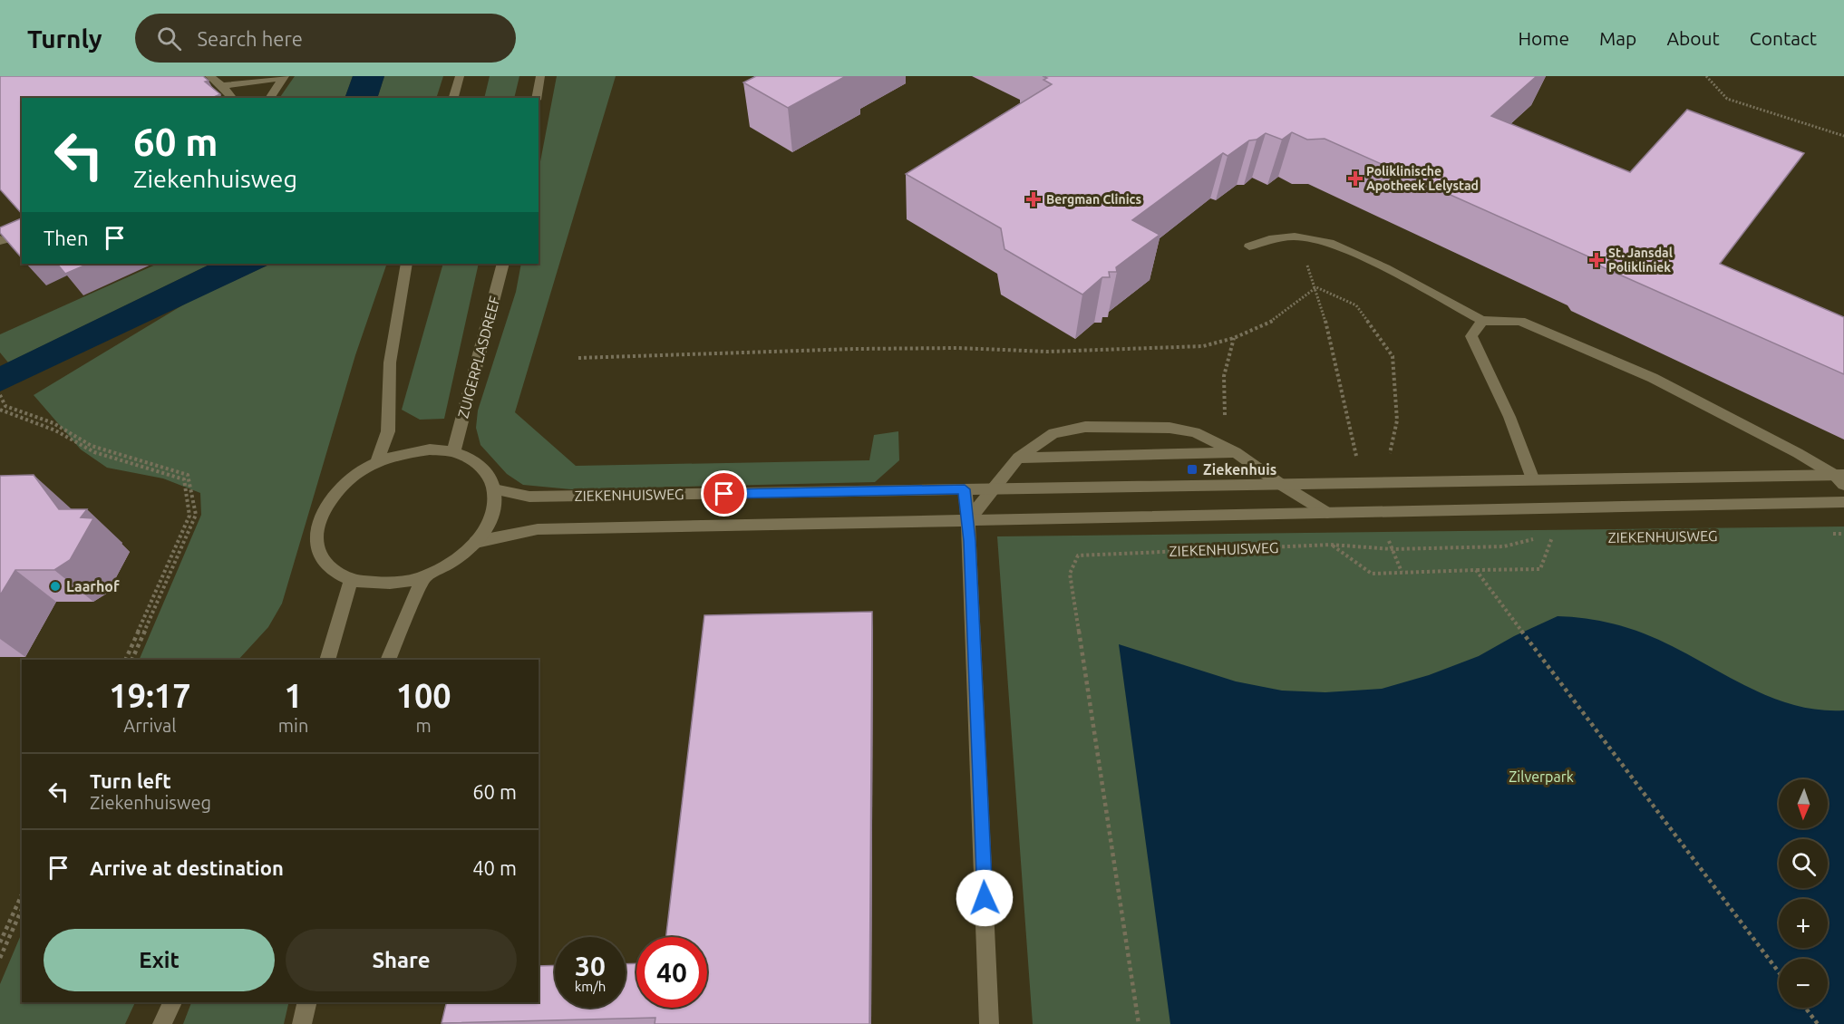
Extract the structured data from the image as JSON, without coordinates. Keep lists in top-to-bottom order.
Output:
{
  "streets": {
    "street": ["ZUIGERPLASDREEF", "ZIEKENHUISWEG"]
  },
  "crossings": [
    ["ZUIGERPLASDREEF", "ZIEKENHUISWEG"]
  ],
  "parks": ["Zilverpark"],
  "places": {
    "health": ["Poliklinische Apotheek Lelystad", "Bergman Clinics", "St. Jansdal Polikliniek"],
    "transit": ["Ziekenhuis"],
    "other": ["Laarhof"]
  },
  "north": "bottom",
  "page": {
    "header": "Turnly",
    "search": "Search here",
    "nav": [
      "Home",
      "Map",
      "About",
      "Contact"
    ],
    "turn": ["60 m", "Ziekenhuisweg"],
    "then": "Then",
    "eta": [
      "19:17",
      "Arrival",
      "1",
      "min",
      "100",
      "m"
    ],
    "list": [
      {
        "name": "Turn left",
        "note": "Ziekenhuisweg",
        "value": "60 m"
      },
      {
        "name": "Arrive at destination",
        "value": "40 m"
      }
    ],
    "map_buttons": ["+", "−"],
    "buttons": ["Exit", "Share"],
    "speed": "30 km/h",
    "limit": "40"
  }
}
